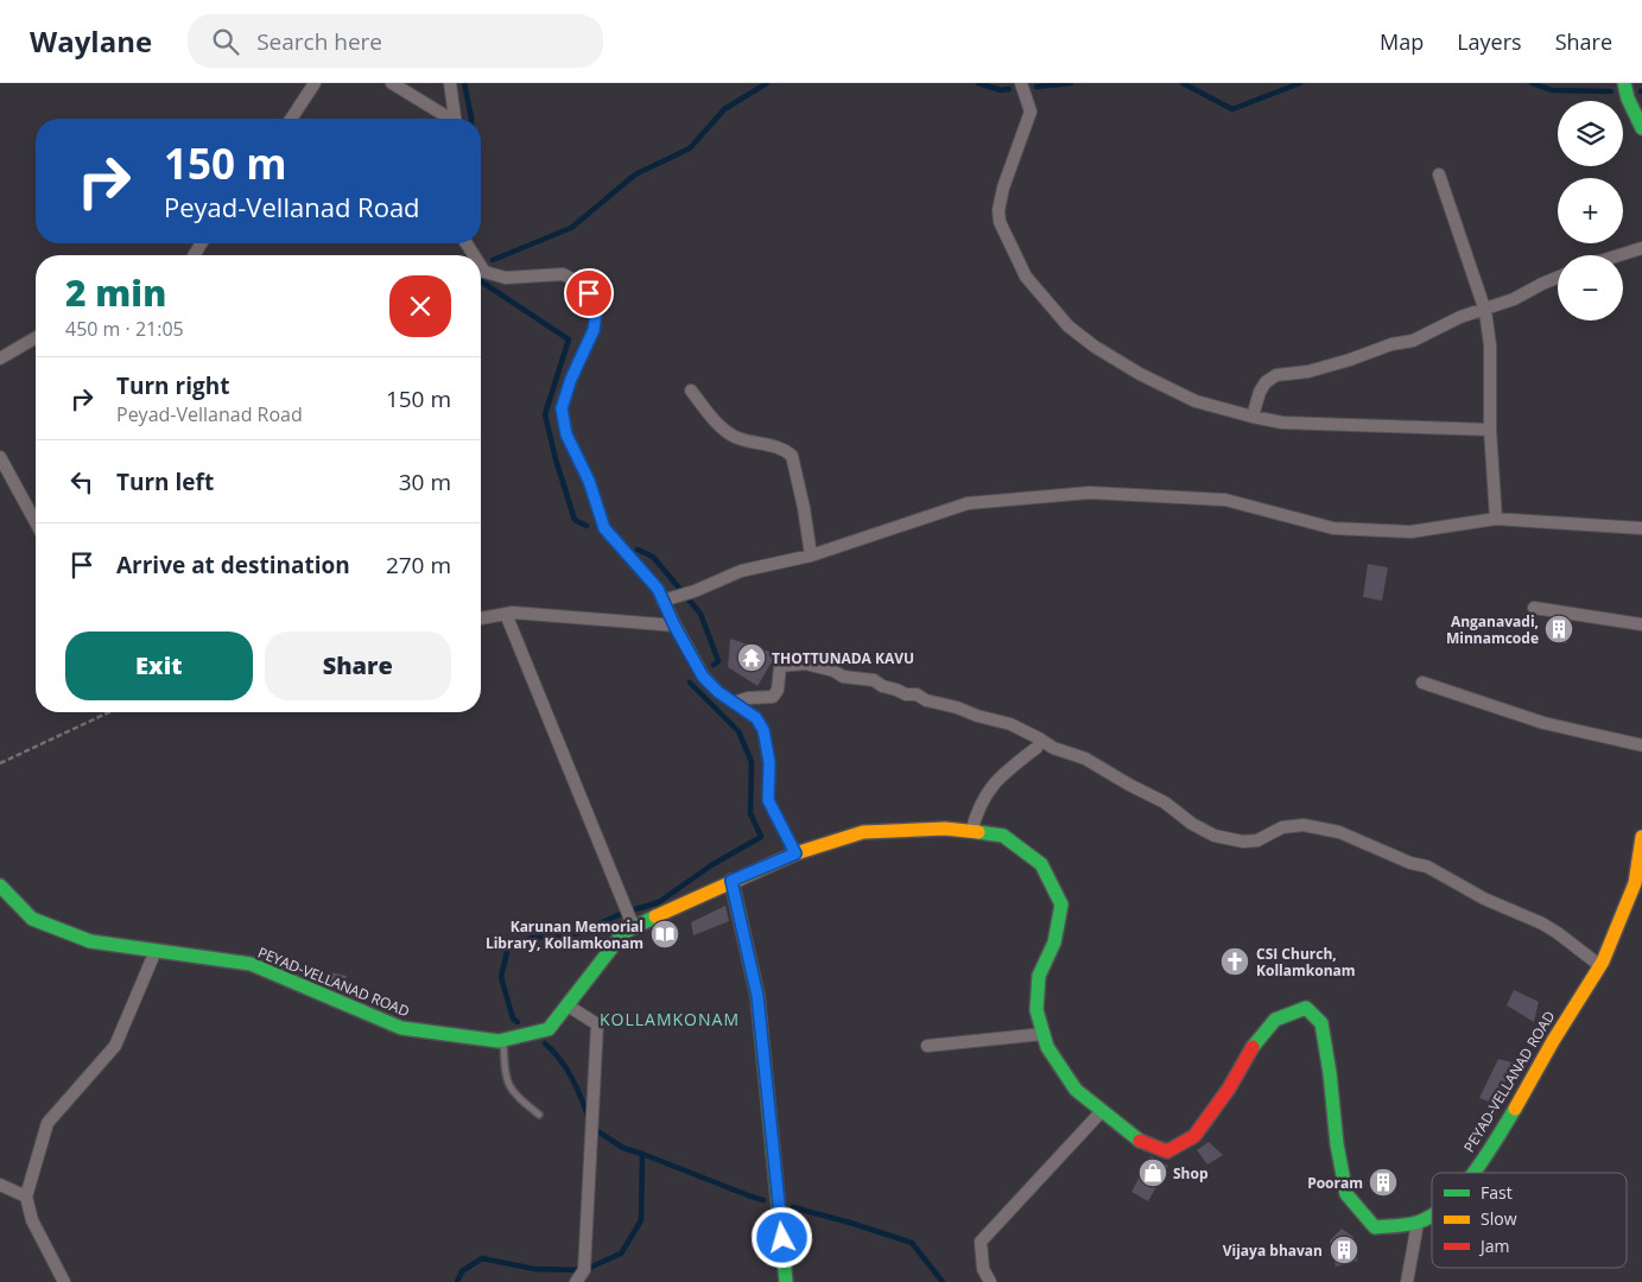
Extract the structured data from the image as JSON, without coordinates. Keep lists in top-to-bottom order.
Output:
{
  "streets": {
    "main road": ["PEYAD-VELLANAD ROAD"]
  },
  "districts": ["KOLLAMKONAM"],
  "places": {
    "building": ["Anganavadi, Minnamcode", "Pooram", "Vijaya bhavan"],
    "temple": ["THOTTUNADA KAVU"],
    "library": ["Karunan Memorial Library, Kollamkonam"],
    "church": ["CSI Church, Kollamkonam"],
    "shop": ["Shop"]
  },
  "legend": ["Fast", "Slow", "Jam"],
  "page": {
    "header": "Waylane",
    "search": "Search here",
    "nav": ["Map", "Layers", "Share"],
    "map_buttons": ["+", "−"],
    "turn": ["150 m", "Peyad-Vellanad Road"],
    "heading": ["2 min", "450 m · 21:05"],
    "list": [
      {
        "name": "Turn right",
        "note": "Peyad-Vellanad Road",
        "value": "150 m"
      },
      {
        "name": "Turn left",
        "value": "30 m"
      },
      {
        "name": "Arrive at destination",
        "value": "270 m"
      }
    ],
    "buttons": ["Exit", "Share"]
  }
}
